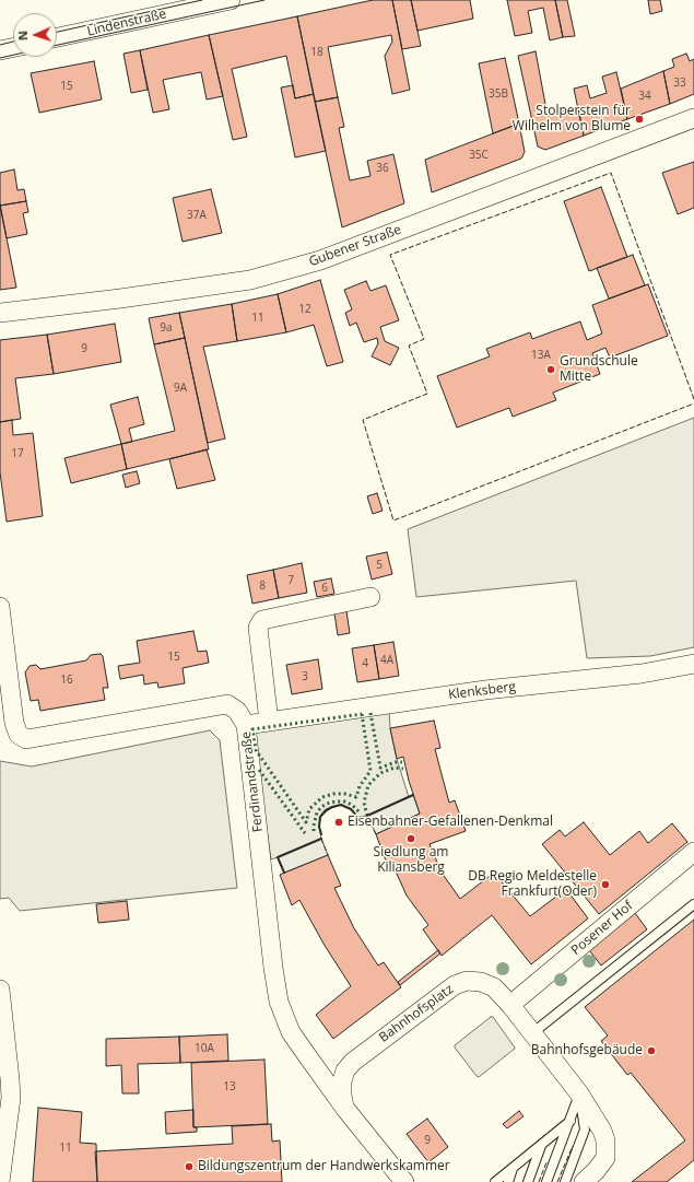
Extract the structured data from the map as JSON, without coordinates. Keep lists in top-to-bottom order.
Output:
{
  "streets": {
    "street": [
      "Lindenstraße",
      "Gubener Straße",
      "Klenksberg",
      "Ferdinandstraße",
      "Posener Hof",
      "Bahnhofsplatz"
    ]
  },
  "crossings": [
    ["Klenksberg", "Ferdinandstraße"],
    ["Ferdinandstraße", "Bahnhofsplatz"],
    ["Posener Hof", "Bahnhofsplatz"]
  ],
  "places": [
    "Stolperstein für Wilhelm von Blume",
    "Grundschule Mitte",
    "Eisenbahner-Gefallenen-Denkmal",
    "Siedlung am Kiliansberg",
    "DB Regio Meldestelle Frankfurt(Oder)",
    "Bahnhofsgebäude",
    "Bildungszentrum der Handwerkskammer"
  ],
  "house_numbers": [
    "18",
    "33",
    "15",
    "35B",
    "34",
    "35C",
    "36",
    "37A",
    "12",
    "11",
    "9a",
    "9",
    "13A",
    "9A",
    "17",
    "5",
    "7",
    "8",
    "6",
    "15",
    "4A",
    "4",
    "3",
    "16",
    "10A",
    "13",
    "9",
    "11"
  ],
  "north": "left"
}
